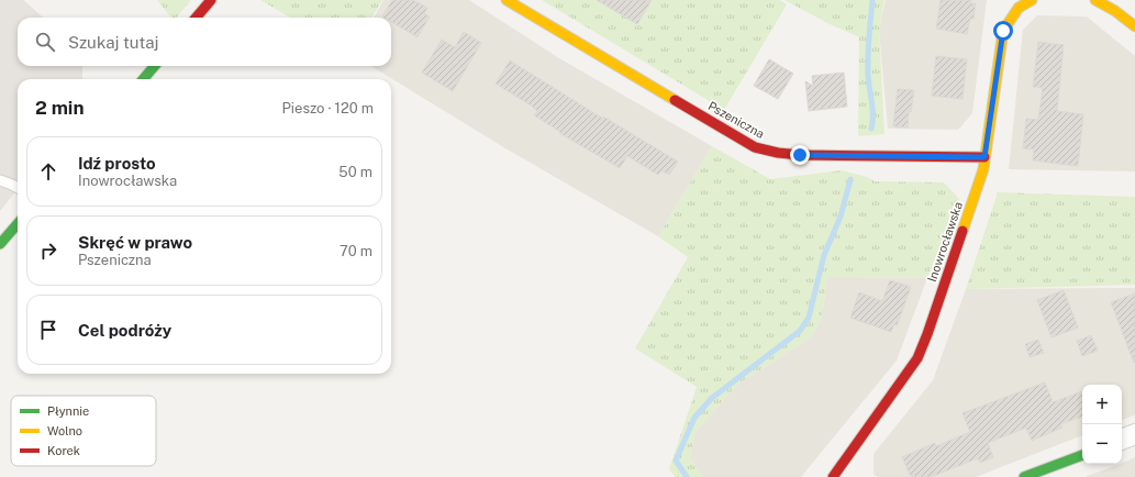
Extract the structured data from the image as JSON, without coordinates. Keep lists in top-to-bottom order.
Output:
{
  "streets": {
    "street": ["Pszeniczna", "Inowrocławska"]
  },
  "crossings": [
    ["Pszeniczna", "Inowrocławska"]
  ],
  "legend": ["Płynnie", "Wolno", "Korek"],
  "page": {
    "search": "Szukaj tutaj",
    "heading": ["2 min", "Pieszo · 120 m"],
    "list": [
      ["Idź prosto", "Inowrocławska", "50 m"],
      ["Skręć w prawo", "Pszeniczna", "70 m"],
      "Cel podróży"
    ],
    "map_buttons": ["+", "−"]
  }
}
